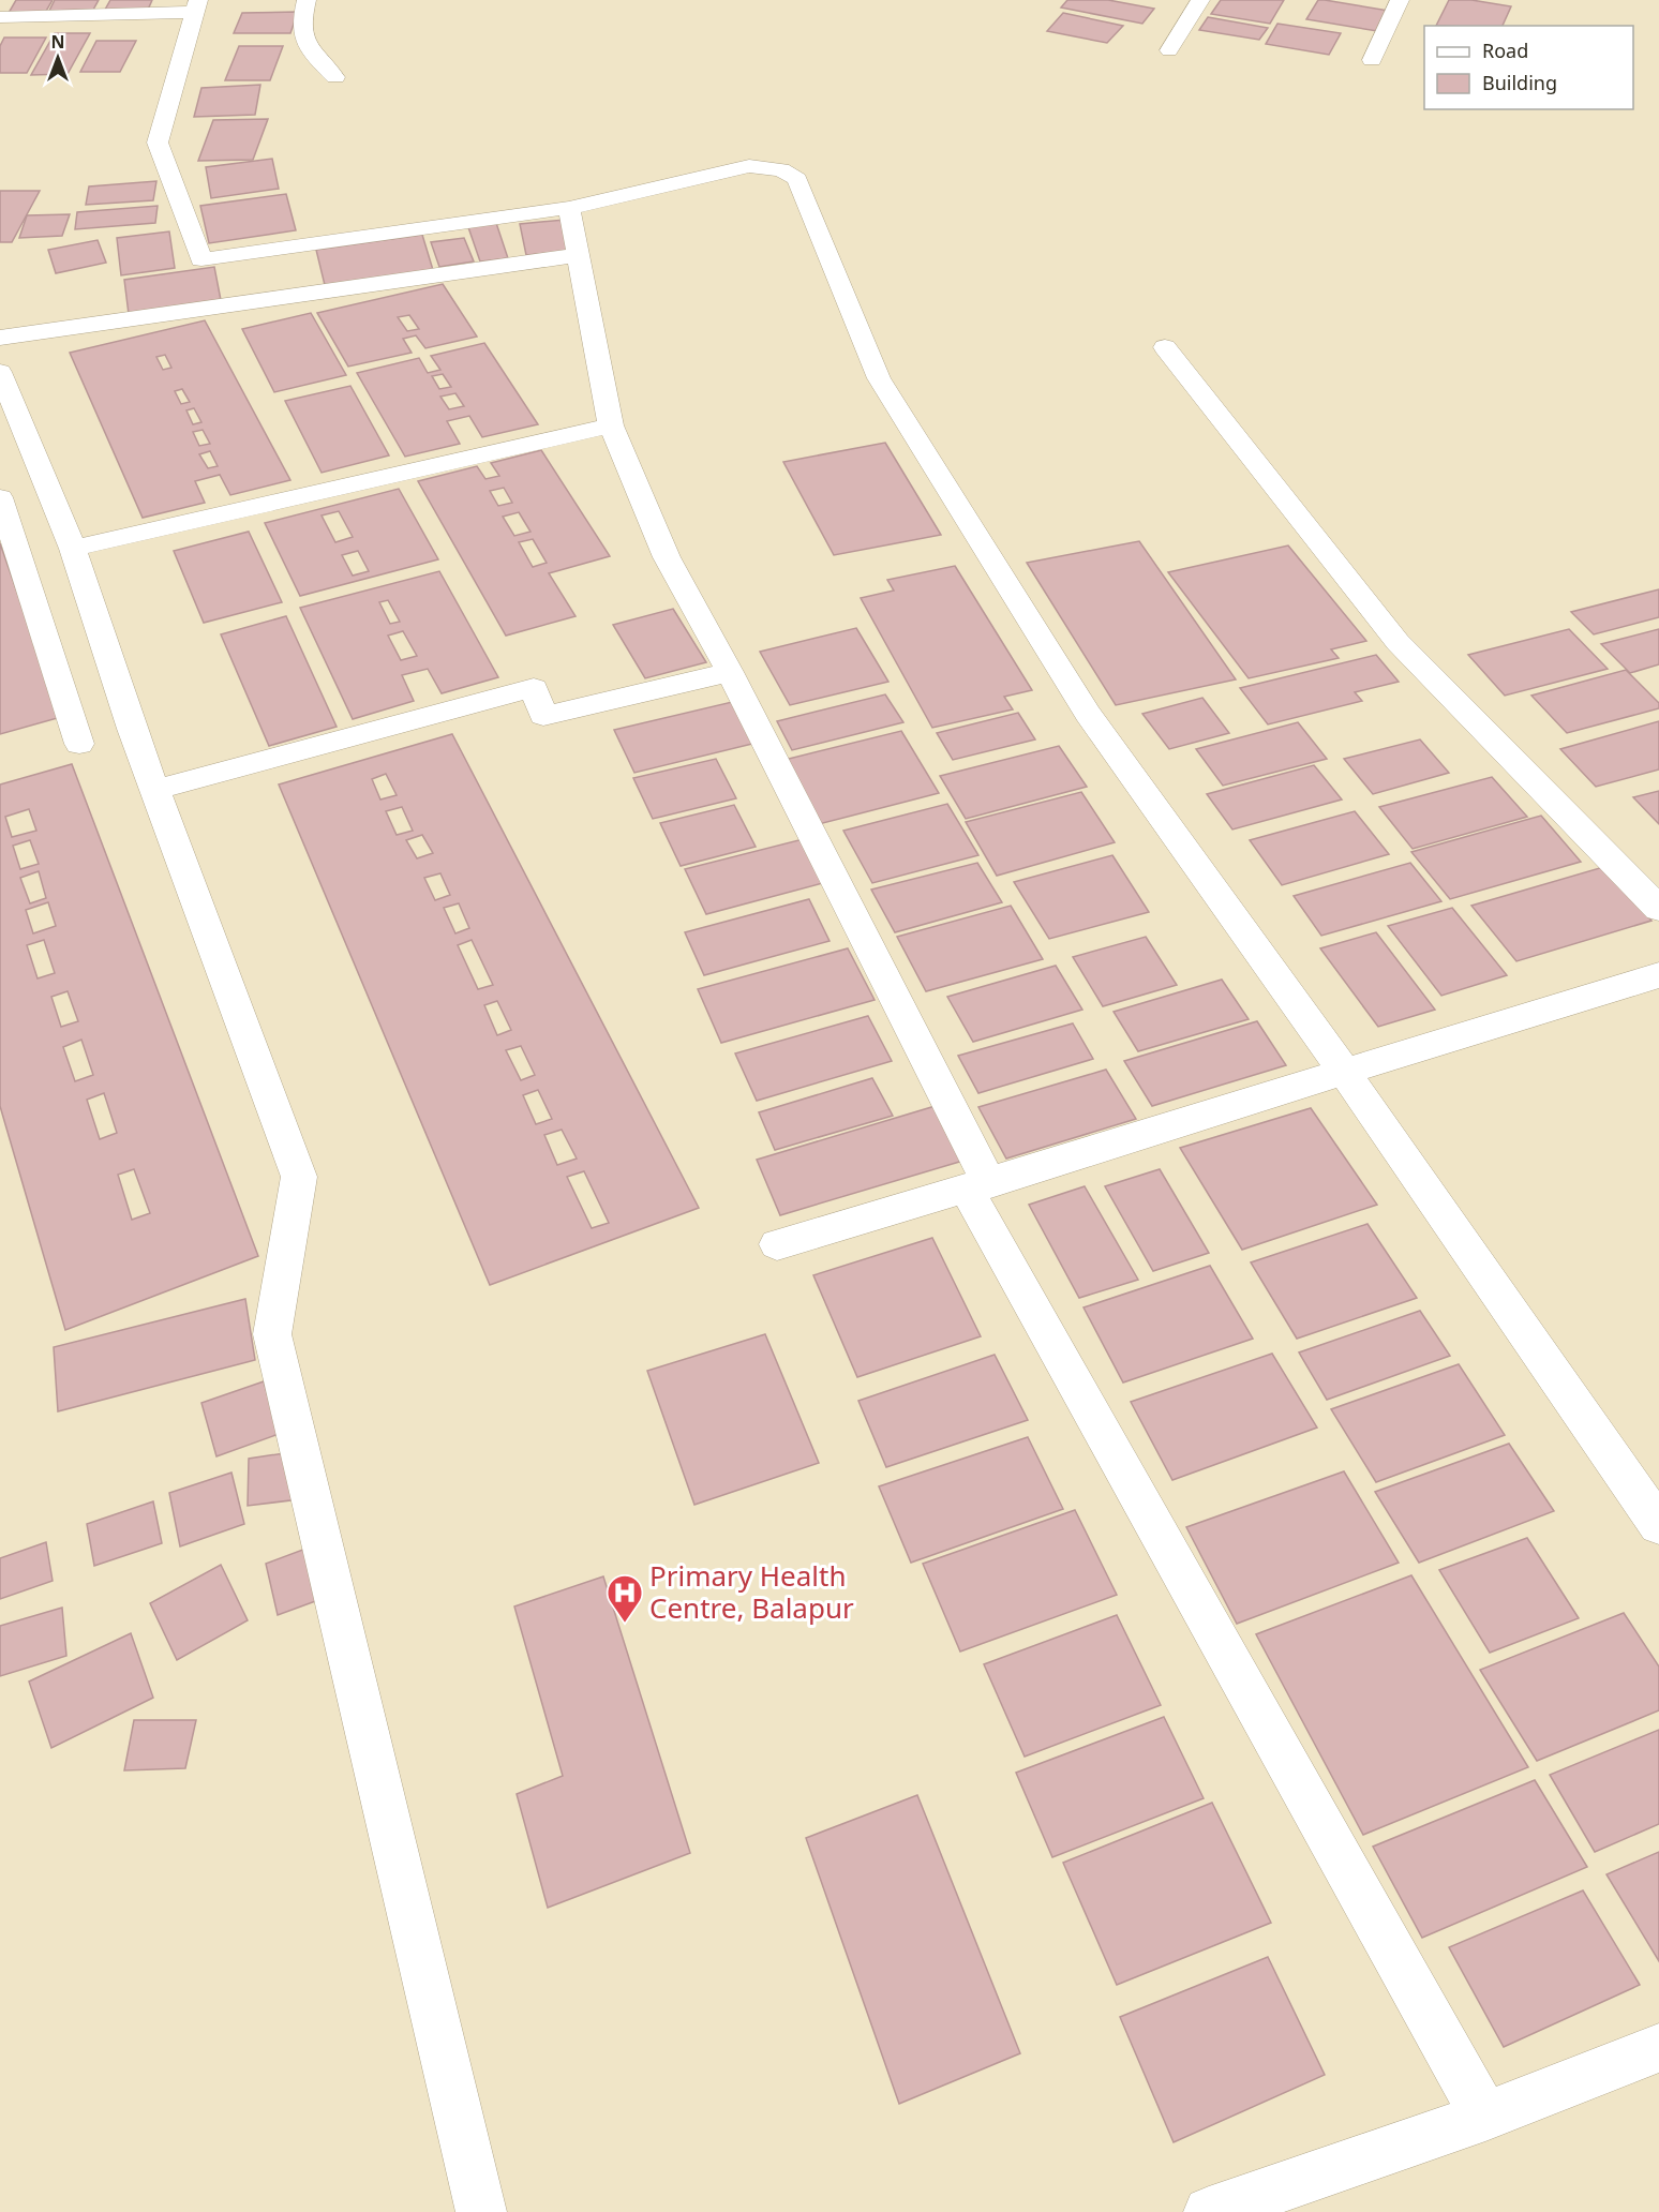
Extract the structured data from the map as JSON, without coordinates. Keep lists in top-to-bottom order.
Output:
{
  "places": {
    "hospital": ["Primary Health Centre, Balapur"]
  },
  "legend": ["Road", "Building"],
  "north": "top"
}
